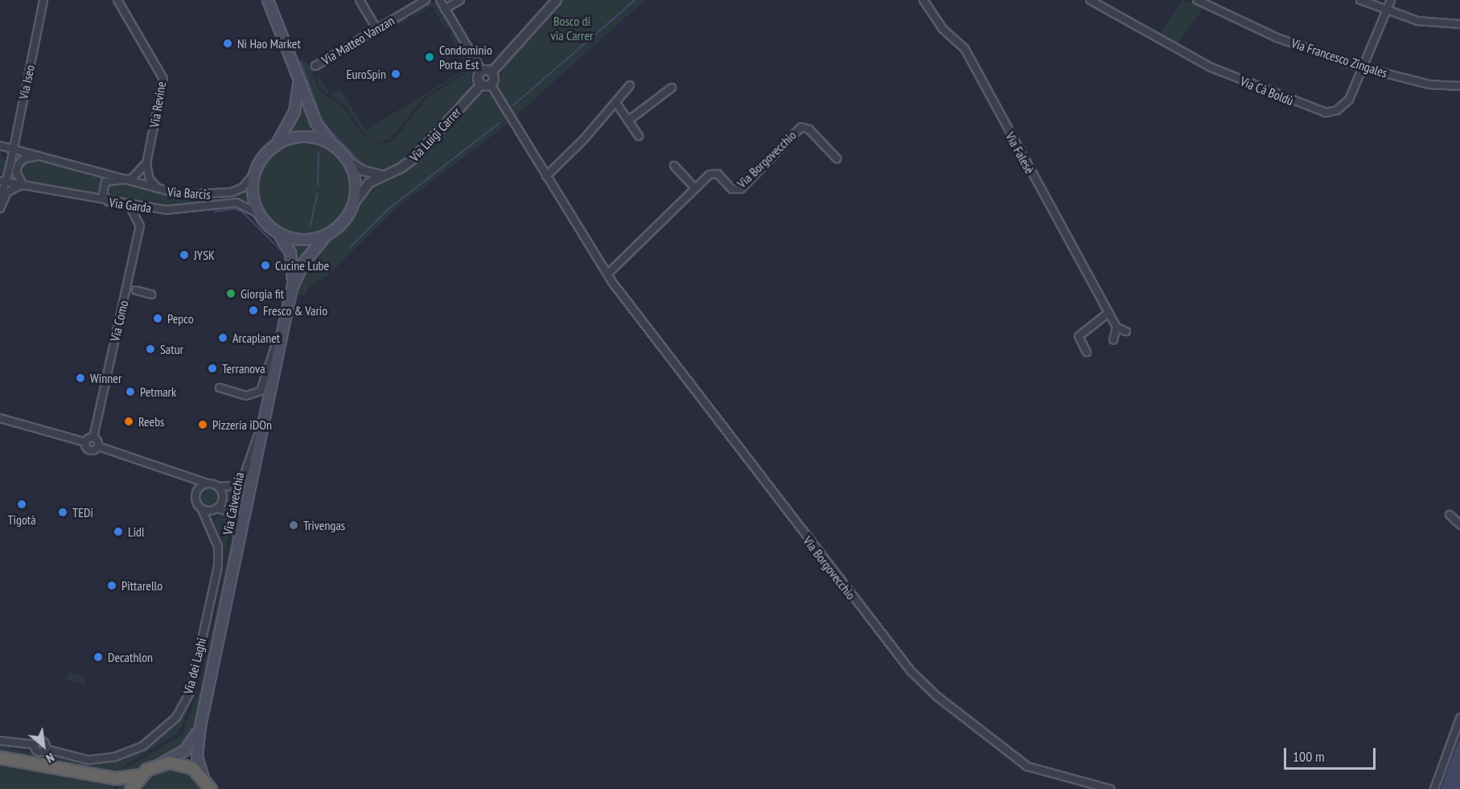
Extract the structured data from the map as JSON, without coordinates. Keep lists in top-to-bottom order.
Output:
{
  "streets": {
    "main road": ["Via Calvecchia"],
    "street": [
      "Via Matteo Vanzan",
      "Via Francesco Zingales",
      "Via Iseo",
      "Via Cà Boldù",
      "Via Revine",
      "Via Luigi Carrer",
      "Via Falesè",
      "Via Borgovecchio",
      "Via Barcis",
      "Via Garda",
      "Via Como",
      "Via dei Laghi"
    ]
  },
  "crossings": [
    ["Via Francesco Zingales", "Via Cà Boldù"],
    ["Via Iseo", "Via Barcis"],
    ["Via Luigi Carrer", "Via Borgovecchio"],
    ["Via Luigi Carrer", "Via Barcis"],
    ["Via Luigi Carrer", "Via Garda"],
    ["Via Luigi Carrer", "Via Calvecchia"],
    ["Via Barcis", "Via Garda"],
    ["Via Barcis", "Via Calvecchia"],
    ["Via Garda", "Via Como"],
    ["Via Garda", "Via Calvecchia"]
  ],
  "parks": ["Bosco di via Carrer"],
  "places": [
    "Ni Hao Market",
    "Condominio Porta Est",
    "EuroSpin",
    "JYSK",
    "Cucine Lube",
    "Giorgia fit",
    "Fresco & Vario",
    "Pepco",
    "Arcaplanet",
    "Satur",
    "Terranova",
    "Winner",
    "Petmark",
    "Reebs",
    "Pizzeria iDOn",
    "Tigotà",
    "TEDi",
    "Trivengas",
    "Lidl",
    "Pittarello",
    "Decathlon"
  ],
  "scale_bar": "100 m",
  "north": "bottom right"
}
